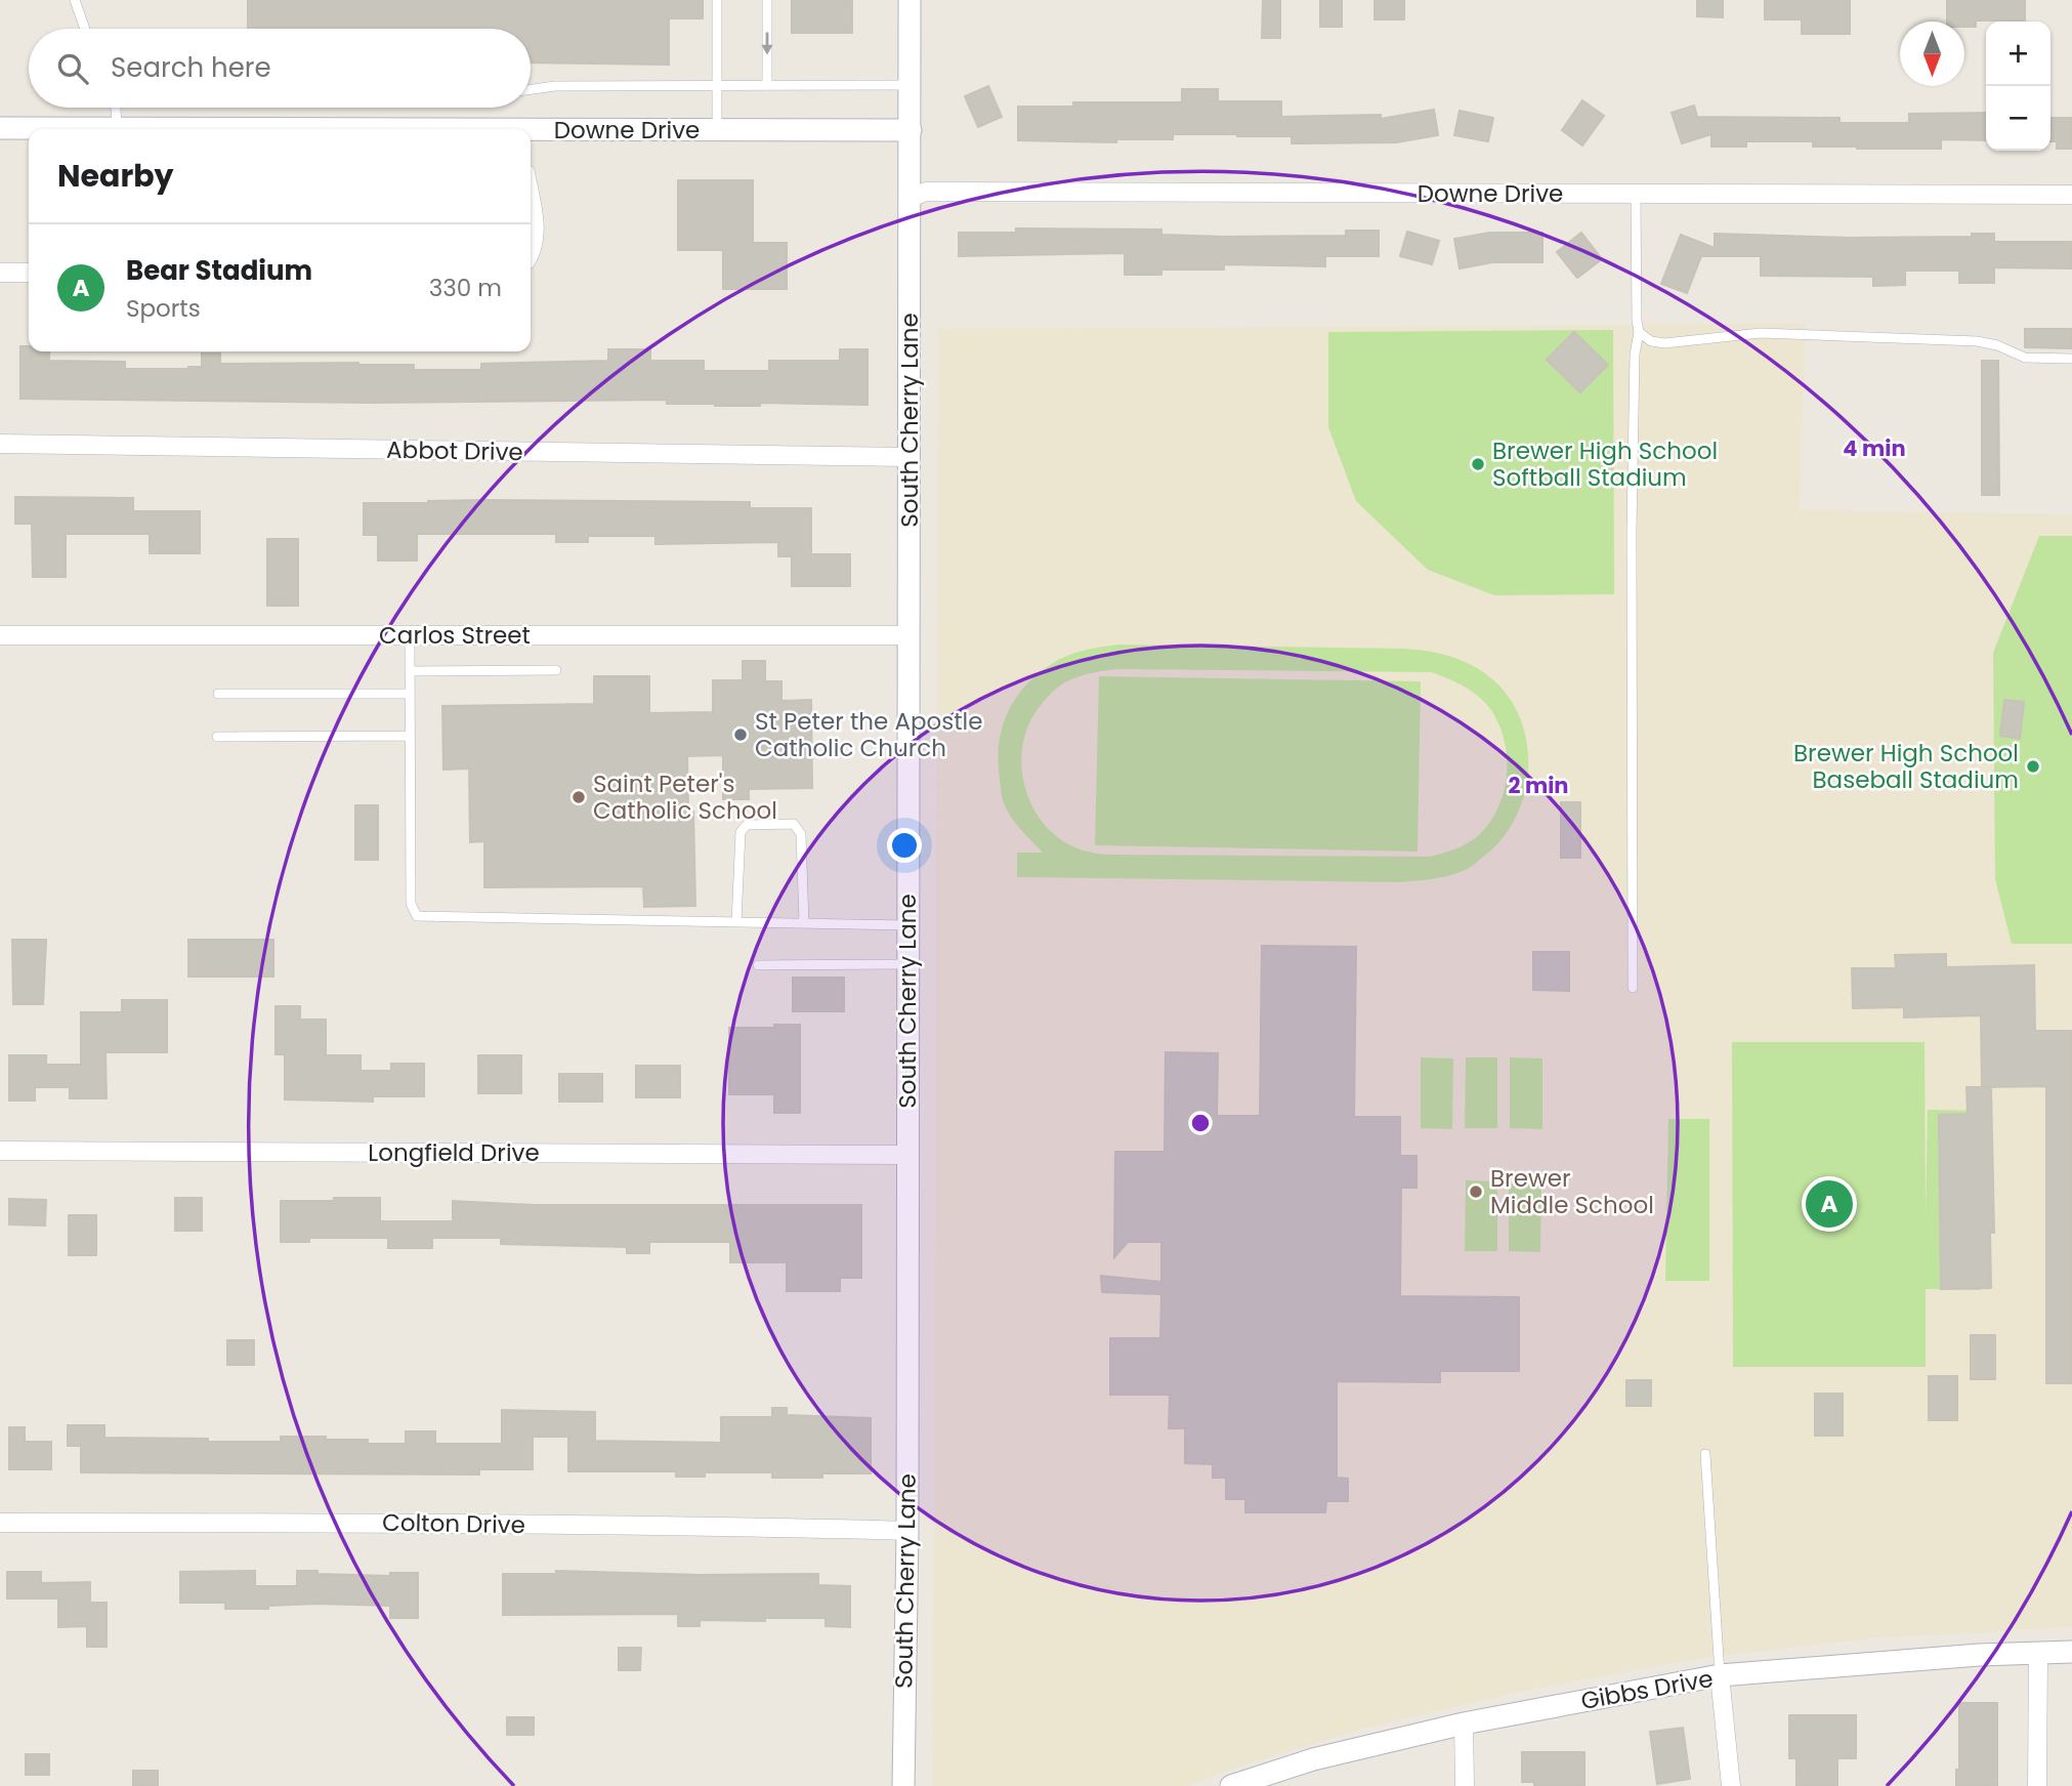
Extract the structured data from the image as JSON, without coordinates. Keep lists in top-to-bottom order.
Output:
{
  "streets": {
    "street": [
      "Downe Drive",
      "South Cherry Lane",
      "Abbot Drive",
      "Carlos Street",
      "Longfield Drive",
      "Colton Drive",
      "Gibbs Drive"
    ]
  },
  "crossings": [
    ["Downe Drive", "South Cherry Lane"],
    ["South Cherry Lane", "Abbot Drive"],
    ["South Cherry Lane", "Carlos Street"],
    ["South Cherry Lane", "Longfield Drive"],
    ["South Cherry Lane", "Colton Drive"]
  ],
  "places": [
    "Brewer High School Softball Stadium",
    "St Peter the Apostle Catholic Church",
    "Brewer High School Baseball Stadium",
    "Saint Peter's Catholic School",
    "Brewer Middle School"
  ],
  "north": "bottom",
  "page": {
    "map_buttons": ["+", "−"],
    "search": "Search here",
    "heading": "Nearby",
    "list": [
      {
        "mark": "A",
        "name": "Bear Stadium",
        "note": "Sports",
        "value": "330 m"
      }
    ],
    "pins": "A"
  },
  "rings": ["4 min", "2 min"]
}
